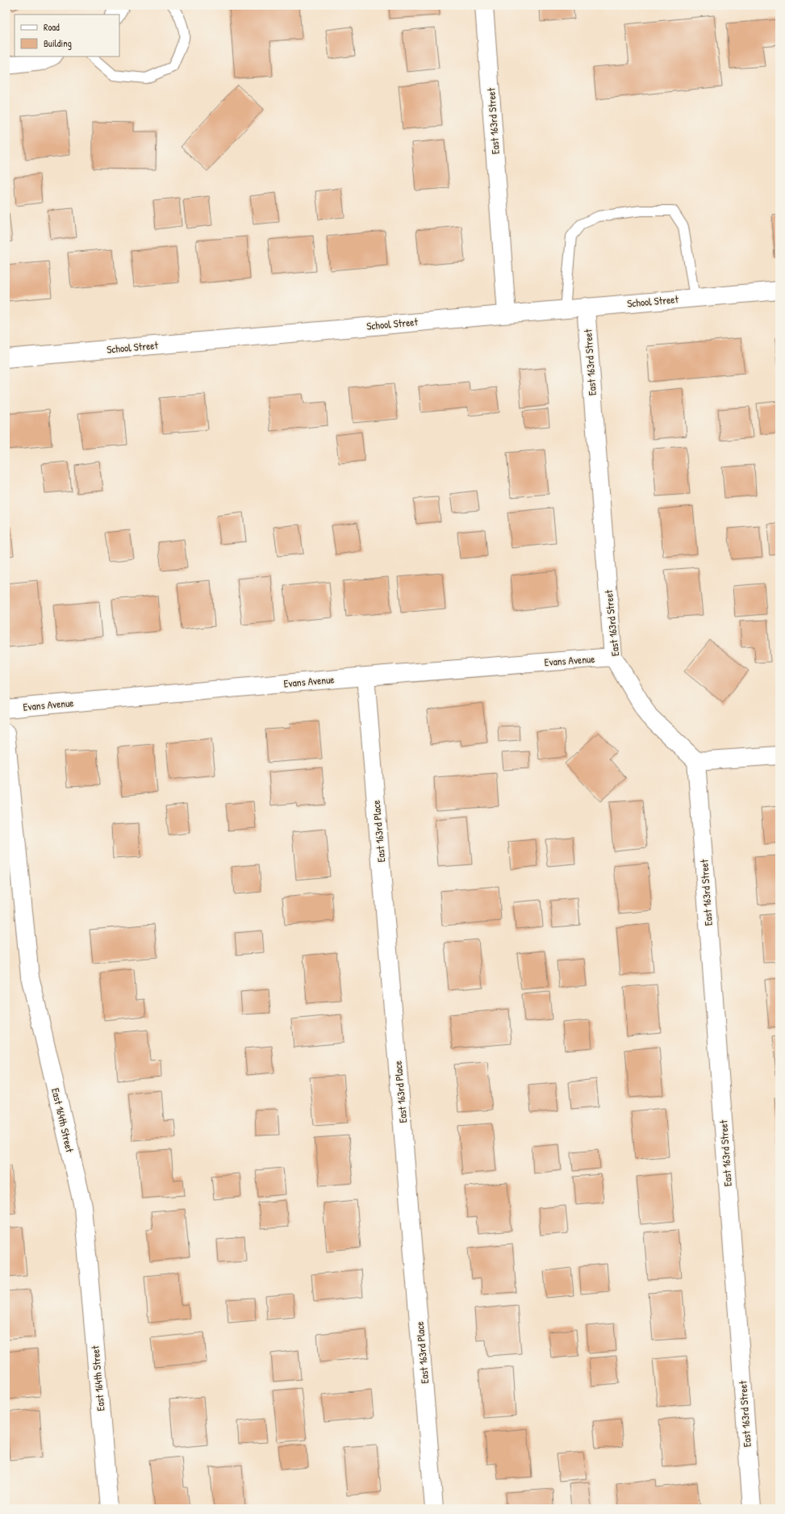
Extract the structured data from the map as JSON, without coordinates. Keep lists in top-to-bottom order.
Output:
{
  "streets": {
    "street": [
      "East 163rd Street",
      "School Street",
      "Evans Avenue",
      "East 163rd Place",
      "East 164th Street"
    ]
  },
  "crossings": [
    ["East 163rd Street", "School Street"],
    ["East 163rd Street", "Evans Avenue"],
    ["Evans Avenue", "East 163rd Place"]
  ],
  "legend": ["Road", "Building"]
}
